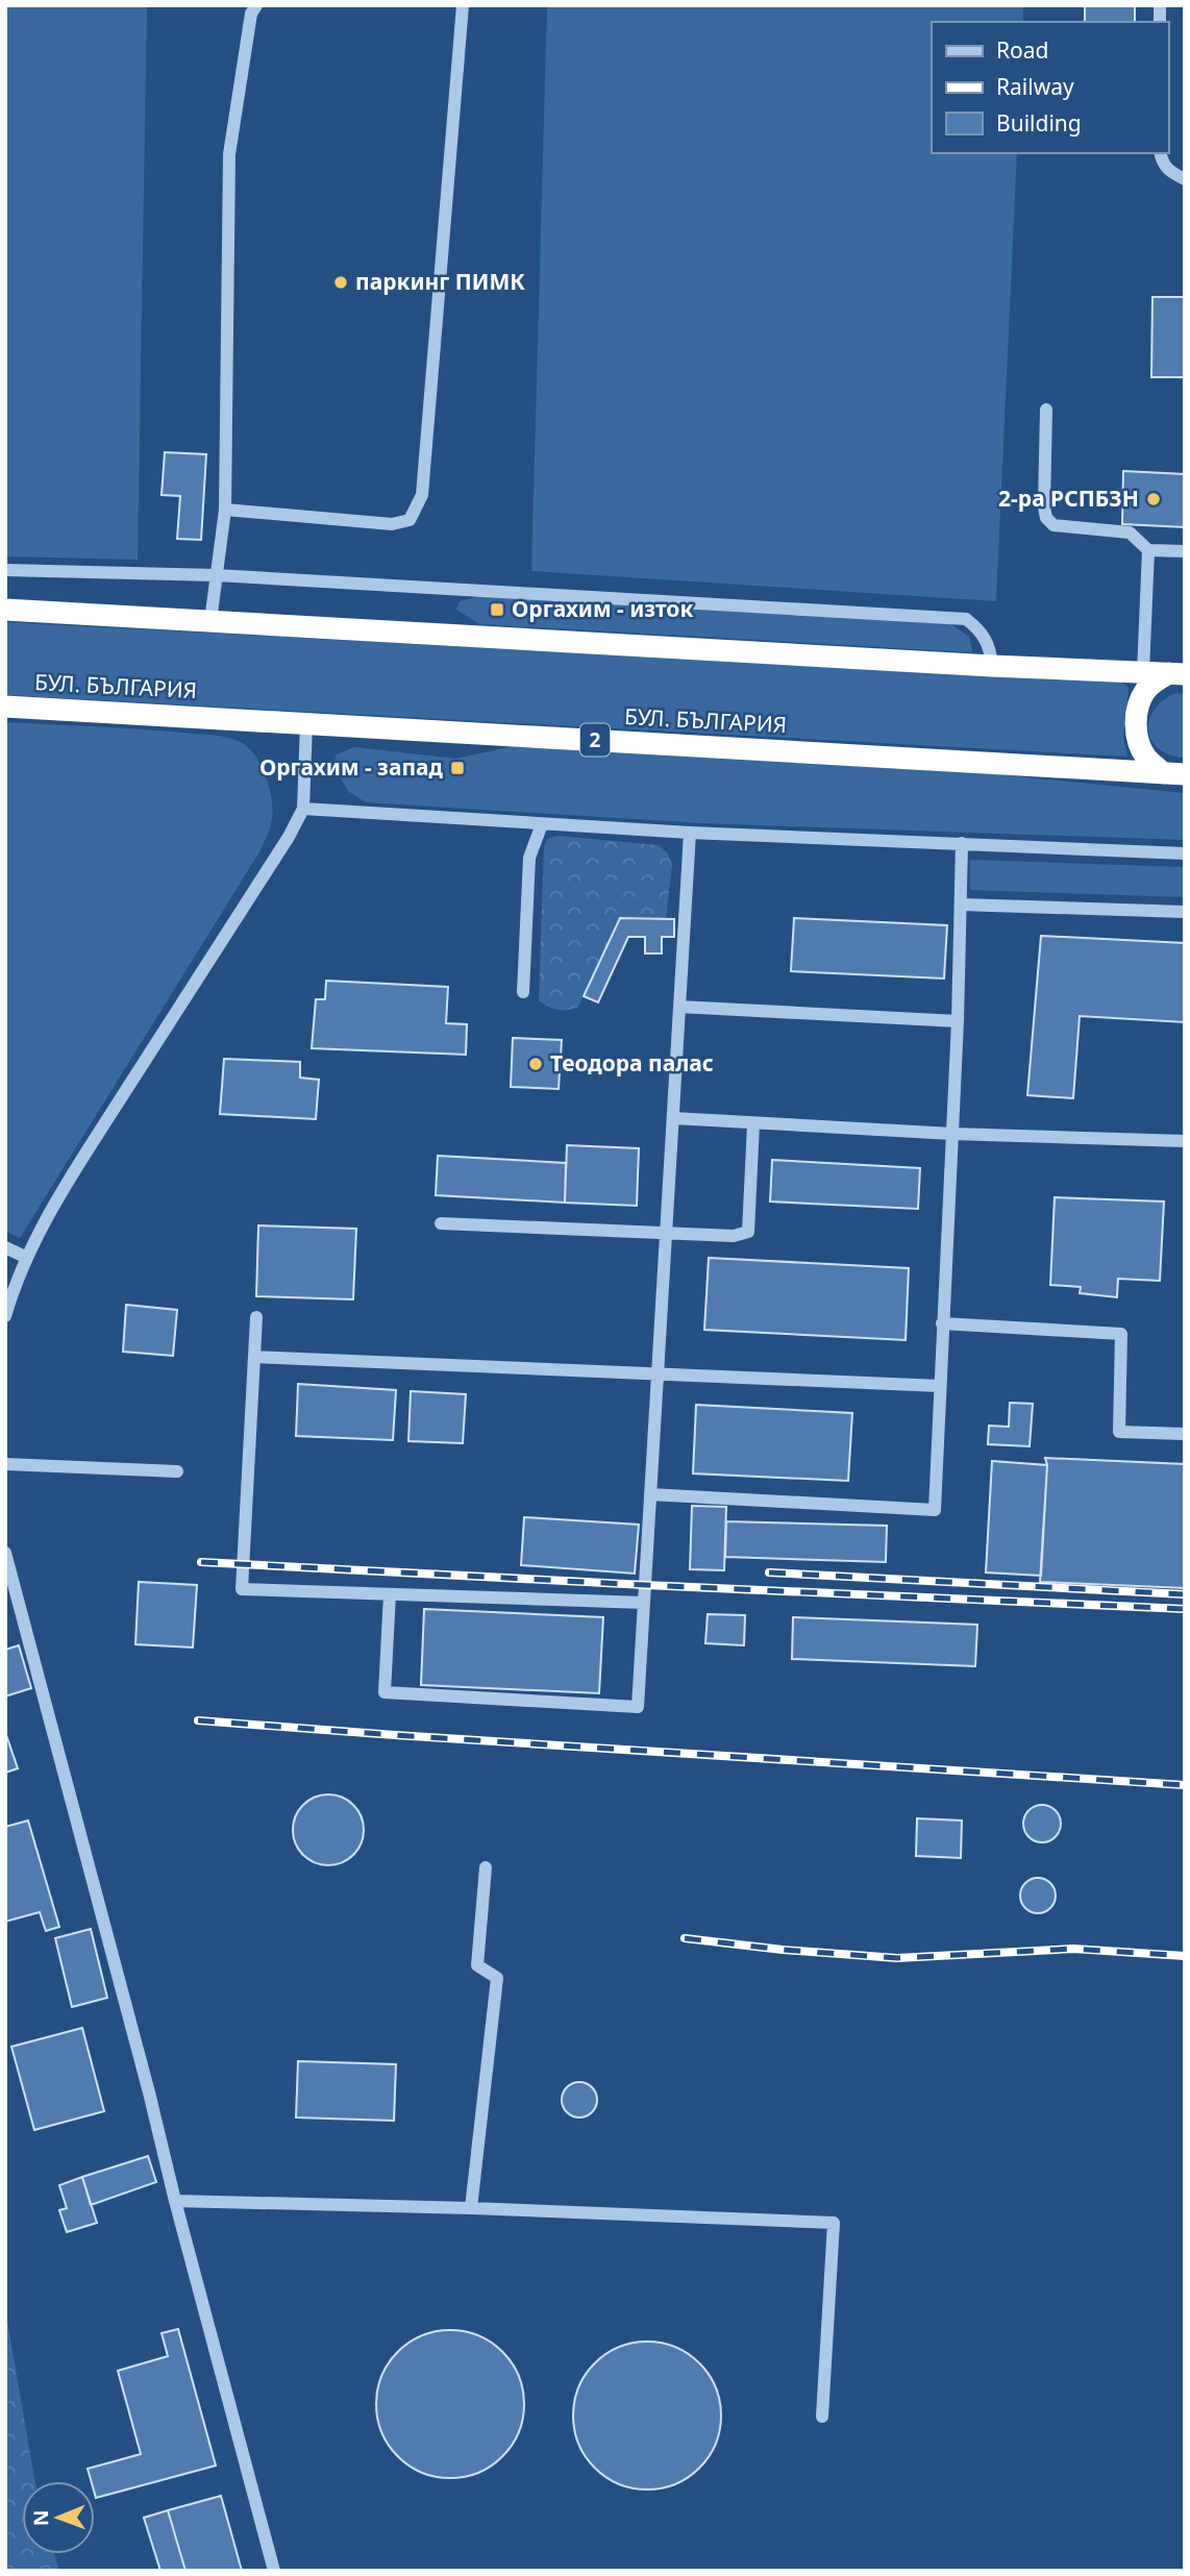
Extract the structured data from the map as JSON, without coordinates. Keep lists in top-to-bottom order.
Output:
{
  "streets": {
    "highway": ["БУЛ. БЪЛГАРИЯ", "2"]
  },
  "places": {
    "other": ["паркинг ПИМК", "2-ра РСПБЗН", "Теодора палас"],
    "transit": ["Оргахим - изток", "Оргахим - запад"]
  },
  "legend": ["Road", "Railway", "Building"],
  "north": "left"
}
